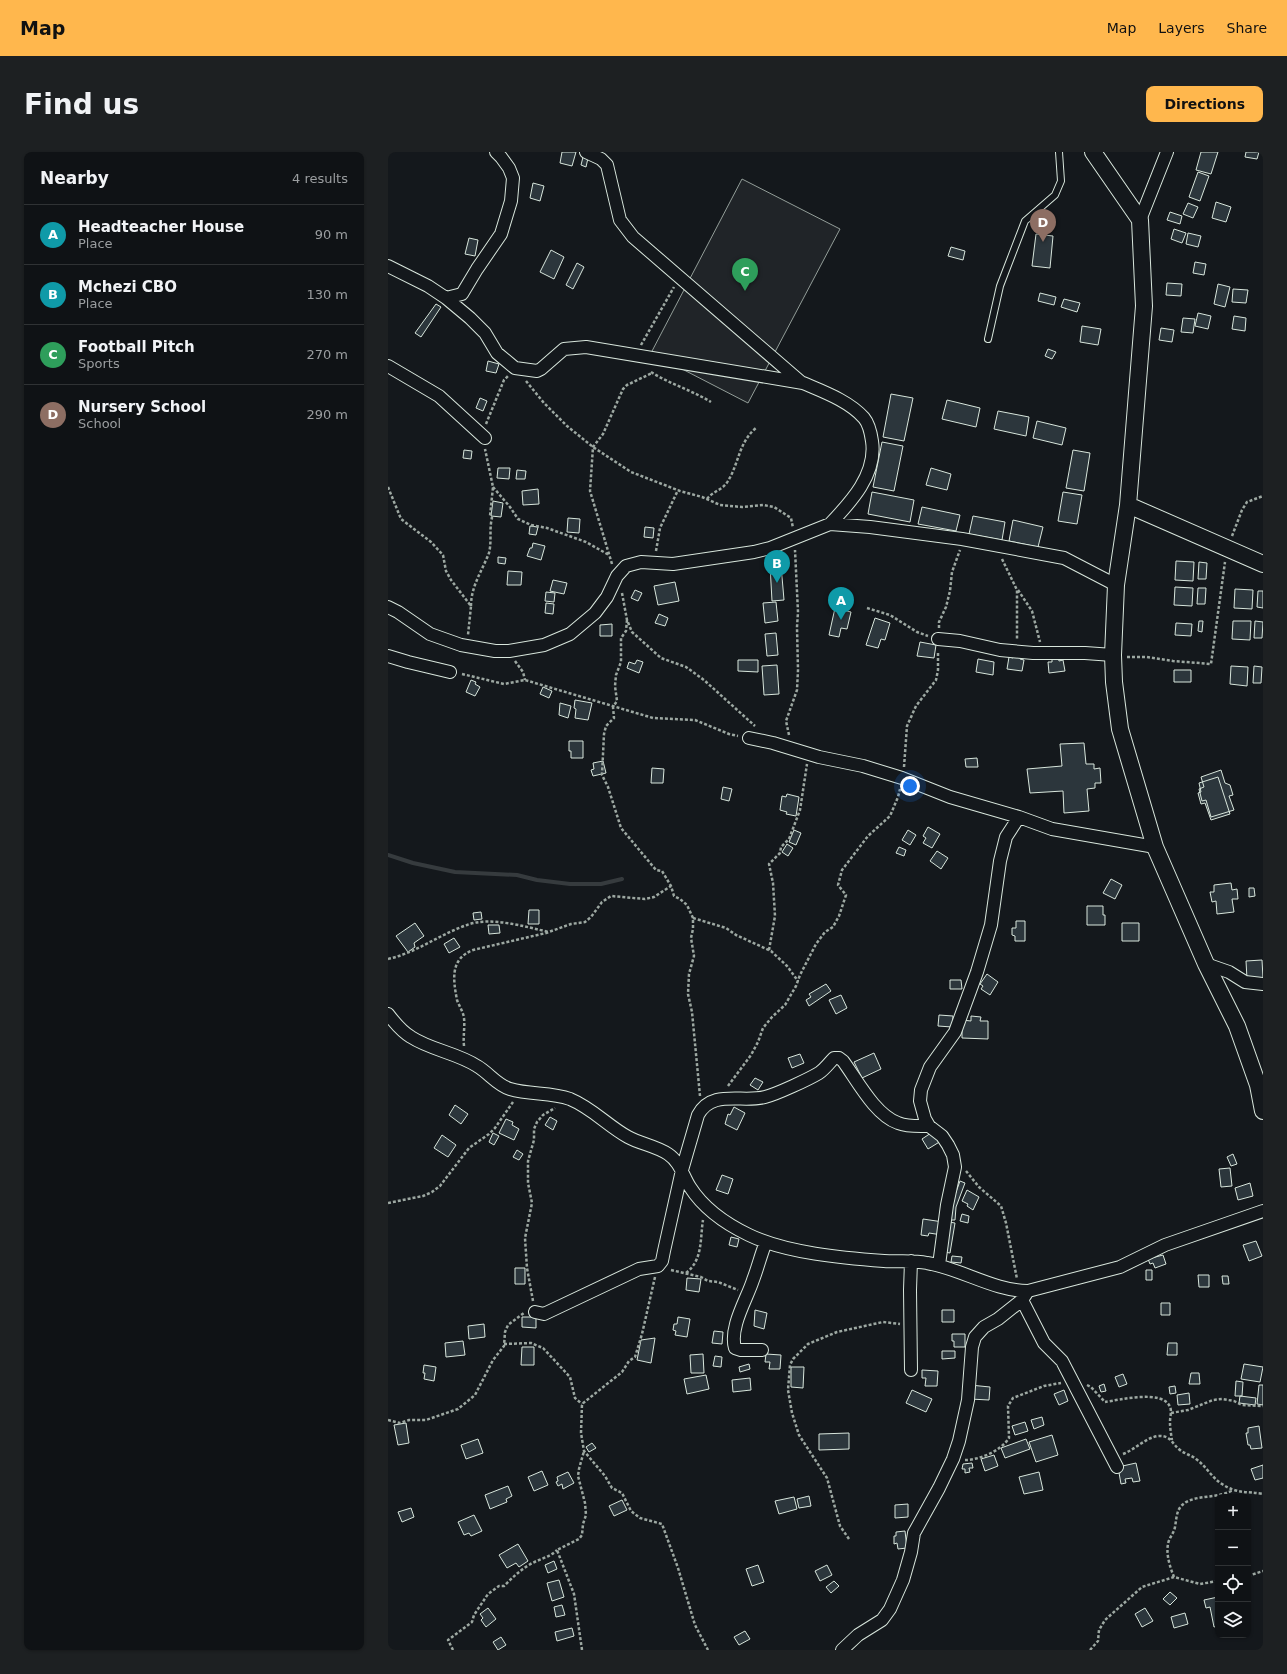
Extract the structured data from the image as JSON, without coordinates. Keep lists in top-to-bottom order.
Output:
{
  "page": {
    "header": "Map",
    "nav": ["Map", "Layers", "Share"],
    "buttons": "Directions",
    "title": "Find us",
    "heading": ["Nearby", "4 results"],
    "list": [
      {
        "mark": "A",
        "name": "Headteacher House",
        "note": "Place",
        "value": "90 m"
      },
      {
        "mark": "B",
        "name": "Mchezi CBO",
        "note": "Place",
        "value": "130 m"
      },
      {
        "mark": "C",
        "name": "Football Pitch",
        "note": "Sports",
        "value": "270 m"
      },
      {
        "mark": "D",
        "name": "Nursery School",
        "note": "School",
        "value": "290 m"
      }
    ],
    "pins": [
      "D",
      "C",
      "B",
      "A"
    ],
    "map_buttons": ["+", "−"]
  }
}
